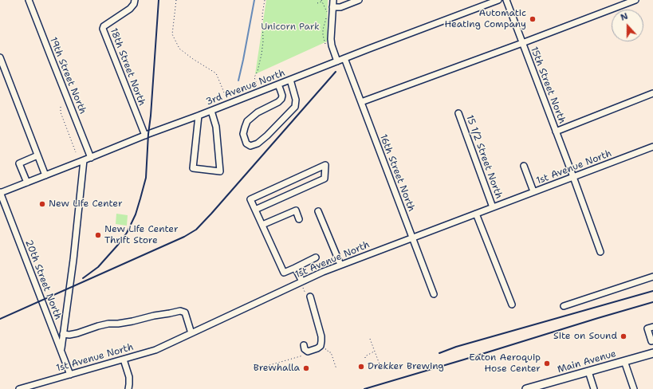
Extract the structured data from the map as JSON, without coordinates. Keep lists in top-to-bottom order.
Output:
{
  "streets": {
    "main road": ["Main Avenue"],
    "street": [
      "18th Street North",
      "19th Street North",
      "15th Street North",
      "3rd Avenue North",
      "15 1/2 Street North",
      "1st Avenue North",
      "16th Street North",
      "20th Street North"
    ]
  },
  "crossings": [
    ["18th Street North", "3rd Avenue North"],
    ["19th Street North", "3rd Avenue North"],
    ["15th Street North", "1st Avenue North"],
    ["3rd Avenue North", "16th Street North"],
    ["3rd Avenue North", "20th Street North"],
    ["15 1/2 Street North", "1st Avenue North"],
    ["1st Avenue North", "16th Street North"],
    ["1st Avenue North", "20th Street North"]
  ],
  "parks": ["Unicorn Park"],
  "places": [
    "Automatic Heating Company",
    "New Life Center",
    "New Life Center Thrift Store",
    "Site on Sound",
    "Eaton Aeroquip Hose Center",
    "Drekker Brewing",
    "Brewhalla"
  ],
  "north": "top"
}
